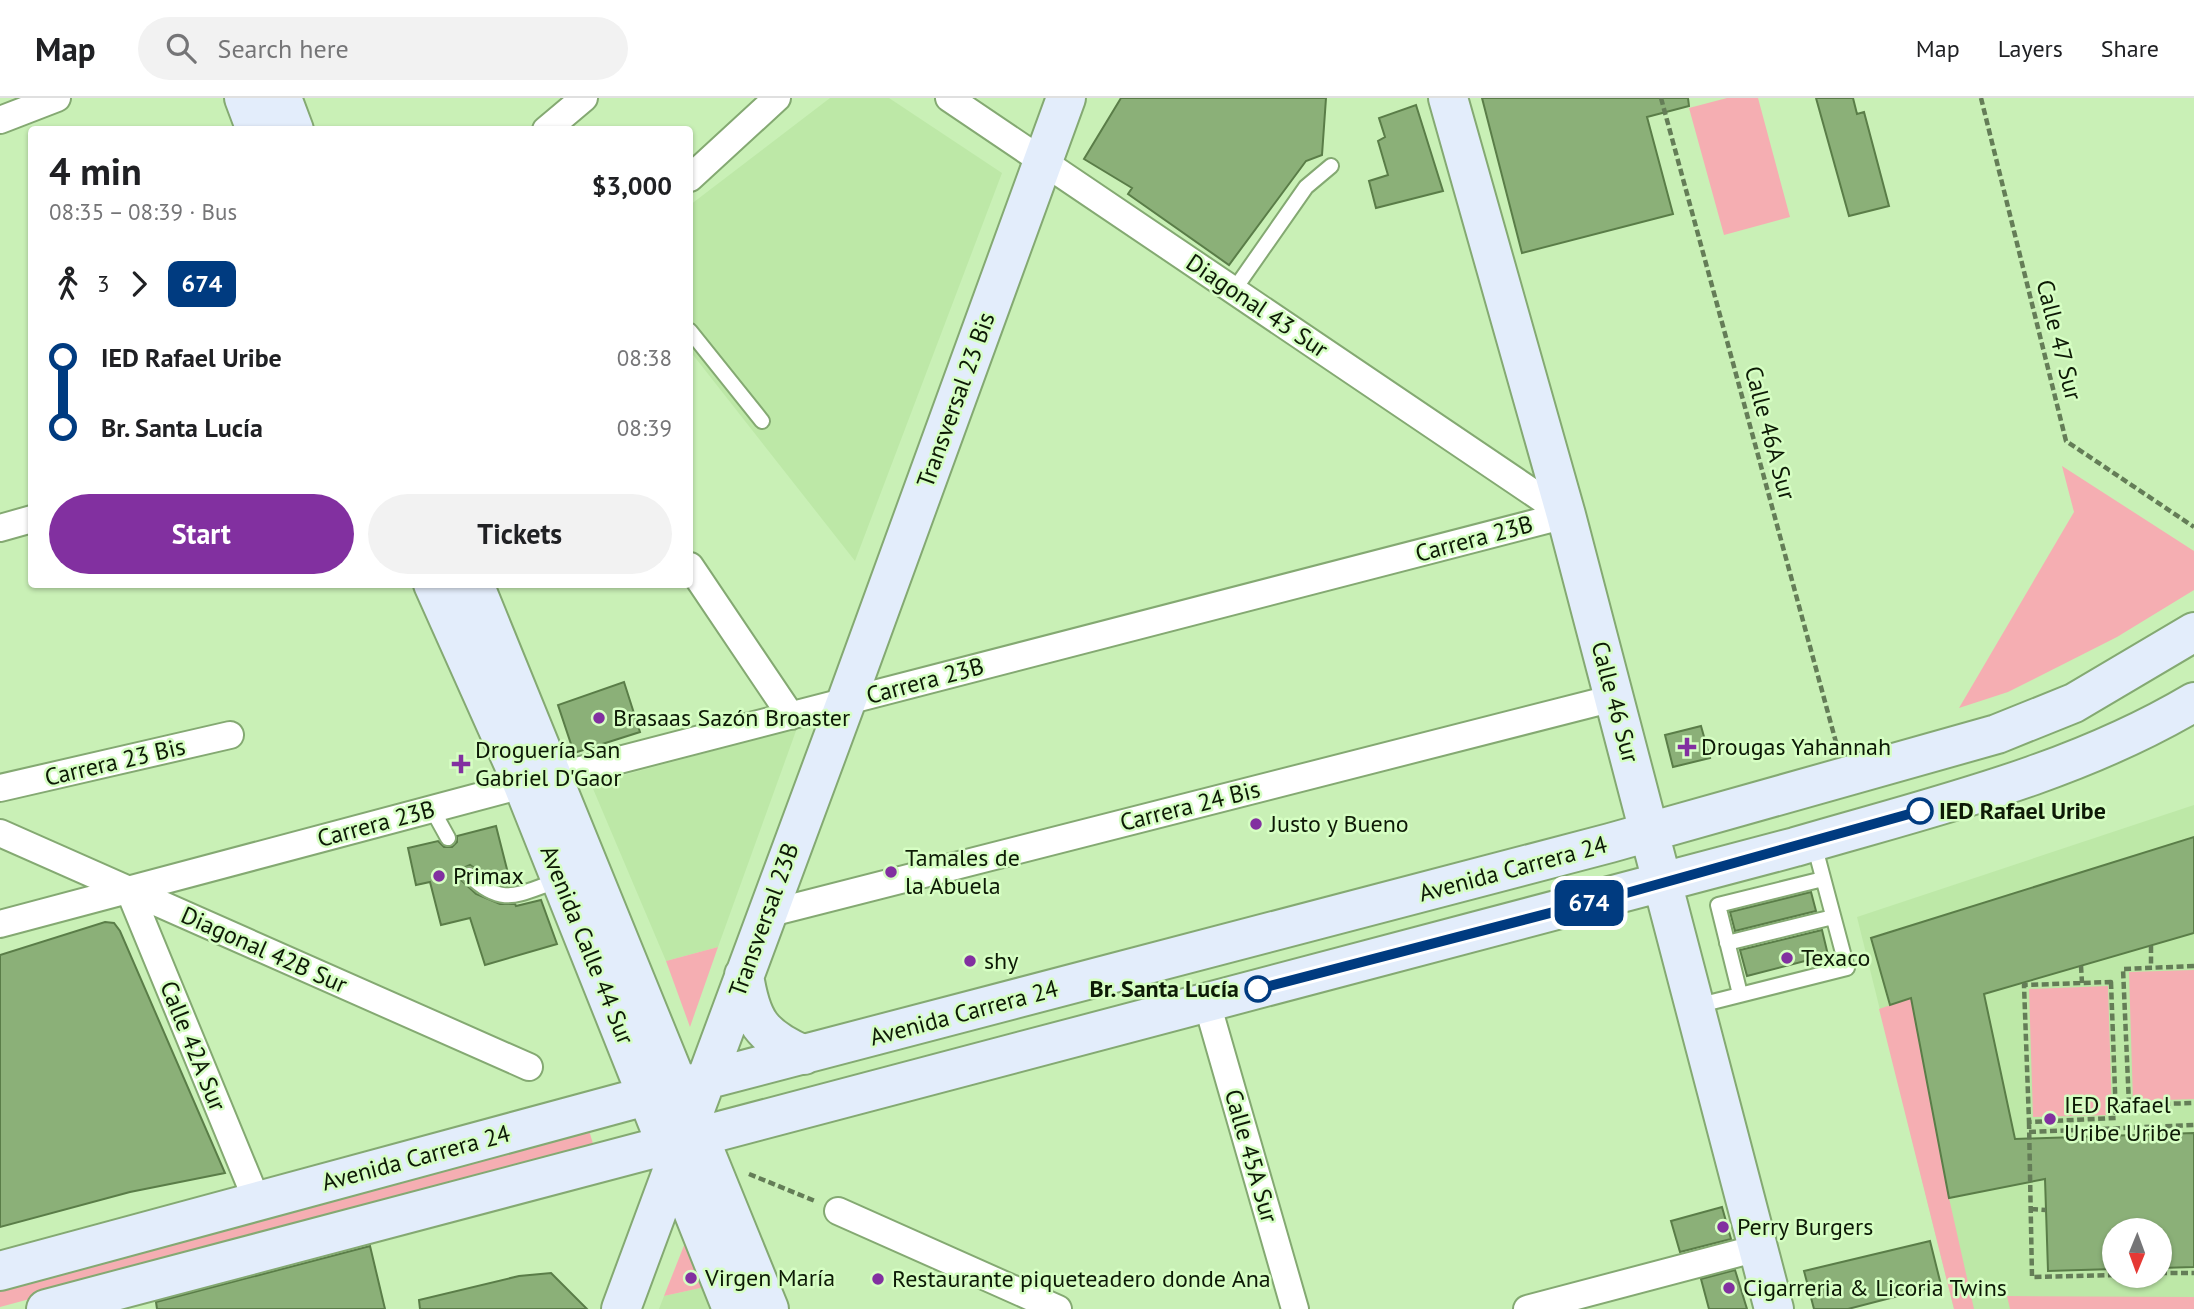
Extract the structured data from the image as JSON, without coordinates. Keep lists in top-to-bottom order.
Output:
{
  "streets": {
    "main road": [
      "Transversal 23 Bis",
      "Calle 46 Sur",
      "Avenida Carrera 24",
      "Transversal 23B",
      "Avenida Calle 44 Sur"
    ],
    "street": [
      "Diagonal 43 Sur",
      "Carrera 23B",
      "Carrera 23 Bis",
      "Carrera 24 Bis",
      "Diagonal 42B Sur",
      "Calle 42A Sur",
      "Calle 45A Sur"
    ],
    "path": ["Calle 47 Sur", "Calle 46A Sur"]
  },
  "crossings": [
    ["Diagonal 43 Sur", "Transversal 23 Bis"],
    ["Diagonal 43 Sur", "Carrera 23B"],
    ["Diagonal 43 Sur", "Calle 46 Sur"],
    ["Transversal 23 Bis", "Carrera 23B"],
    ["Transversal 23 Bis", "Transversal 23B"],
    ["Calle 46A Sur", "Avenida Carrera 24"],
    ["Carrera 23B", "Calle 46 Sur"],
    ["Carrera 23B", "Transversal 23B"],
    ["Carrera 23B", "Avenida Calle 44 Sur"],
    ["Carrera 23B", "Diagonal 42B Sur"],
    ["Carrera 23B", "Calle 42A Sur"],
    ["Calle 46 Sur", "Carrera 24 Bis"],
    ["Calle 46 Sur", "Avenida Carrera 24"],
    ["Carrera 24 Bis", "Transversal 23B"],
    ["Avenida Carrera 24", "Transversal 23B"],
    ["Avenida Carrera 24", "Avenida Calle 44 Sur"],
    ["Avenida Carrera 24", "Calle 42A Sur"],
    ["Avenida Carrera 24", "Calle 45A Sur"],
    ["Transversal 23B", "Avenida Calle 44 Sur"],
    ["Diagonal 42B Sur", "Calle 42A Sur"]
  ],
  "places": {
    "other": [
      "Brasaas Sazón Broaster",
      "IED Rafael Uribe",
      "Justo y Bueno",
      "Tamales de la Abuela",
      "Primax",
      "Texaco",
      "shy",
      "Br. Santa Lucía",
      "IED Rafael Uribe Uribe",
      "Perry Burgers",
      "Virgen María",
      "Restaurante piqueteadero donde Ana",
      "Cigarreria & Licoria Twins"
    ],
    "health": ["Drougas Yahannah", "Droguería San Gabriel D'Gaor"]
  },
  "lines": ["bus line 674"],
  "north": "bottom",
  "page": {
    "header": "Map",
    "search": "Search here",
    "nav": ["Map", "Layers", "Share"],
    "on_map": "674",
    "heading": ["4 min", "08:35 – 08:39 · Bus", "$3,000"],
    "legs": ["3", "674"],
    "list": [
      {
        "name": "IED Rafael Uribe",
        "value": "08:38"
      },
      {
        "name": "Br. Santa Lucía",
        "value": "08:39"
      }
    ],
    "buttons": ["Start", "Tickets"]
  }
}
